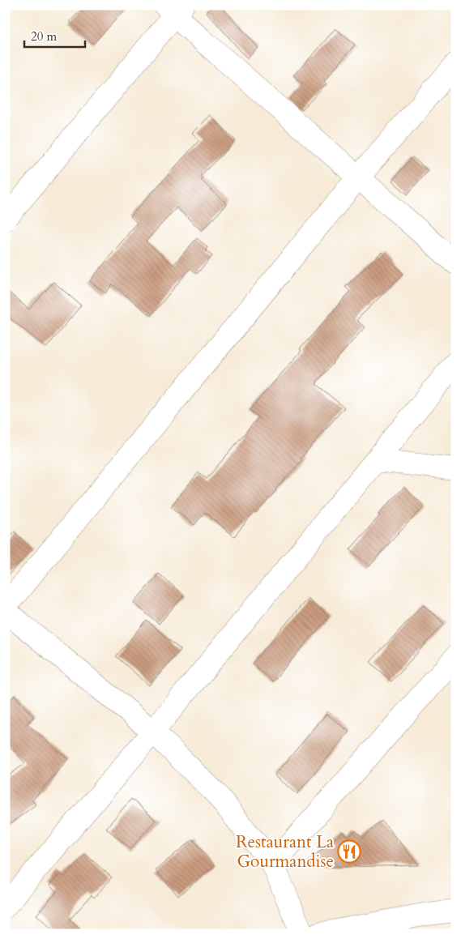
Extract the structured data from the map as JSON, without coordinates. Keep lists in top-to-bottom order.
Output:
{
  "places": {
    "restaurant": ["Restaurant La Gourmandise"]
  },
  "scale_bar": "20 m"
}
